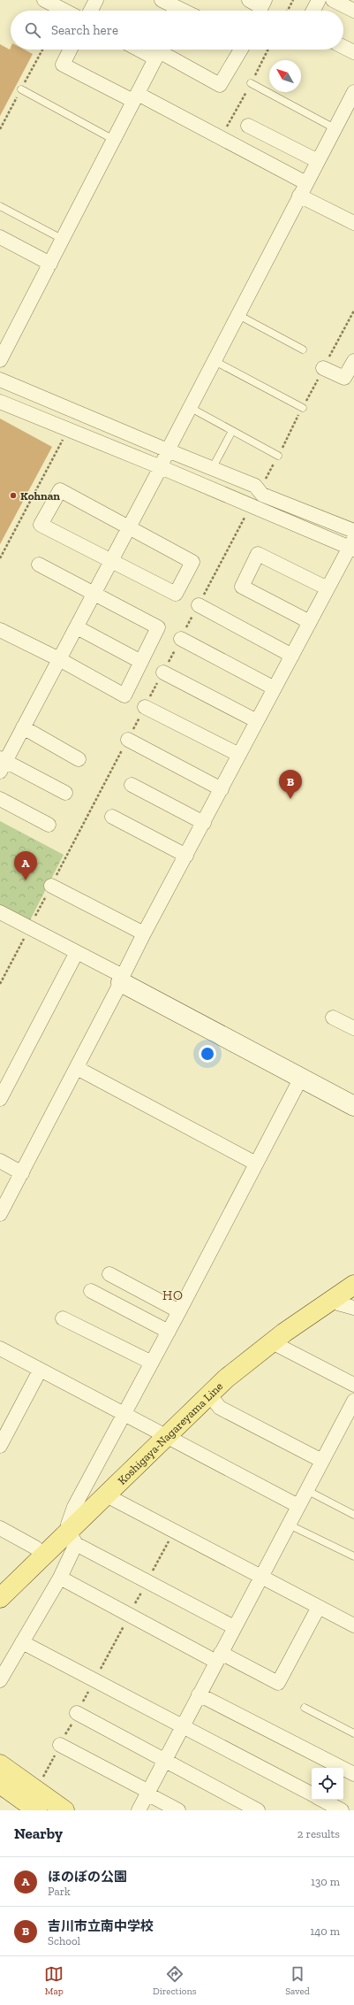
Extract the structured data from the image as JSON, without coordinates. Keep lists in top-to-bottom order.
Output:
{
  "streets": {
    "main road": ["Koshigaya-Nagareyama Line"]
  },
  "districts": ["HO"],
  "places": ["Kohnan"],
  "north": "top left",
  "page": {
    "search": "Search here",
    "pins": ["B", "A"],
    "heading": ["Nearby", "2 results"],
    "list": [
      {
        "mark": "A",
        "name": "ほのぼの公園",
        "note": "Park",
        "value": "130 m"
      },
      {
        "mark": "B",
        "name": "吉川市立南中学校",
        "note": "School",
        "value": "140 m"
      }
    ],
    "nav": ["Map", "Directions", "Saved"]
  }
}
